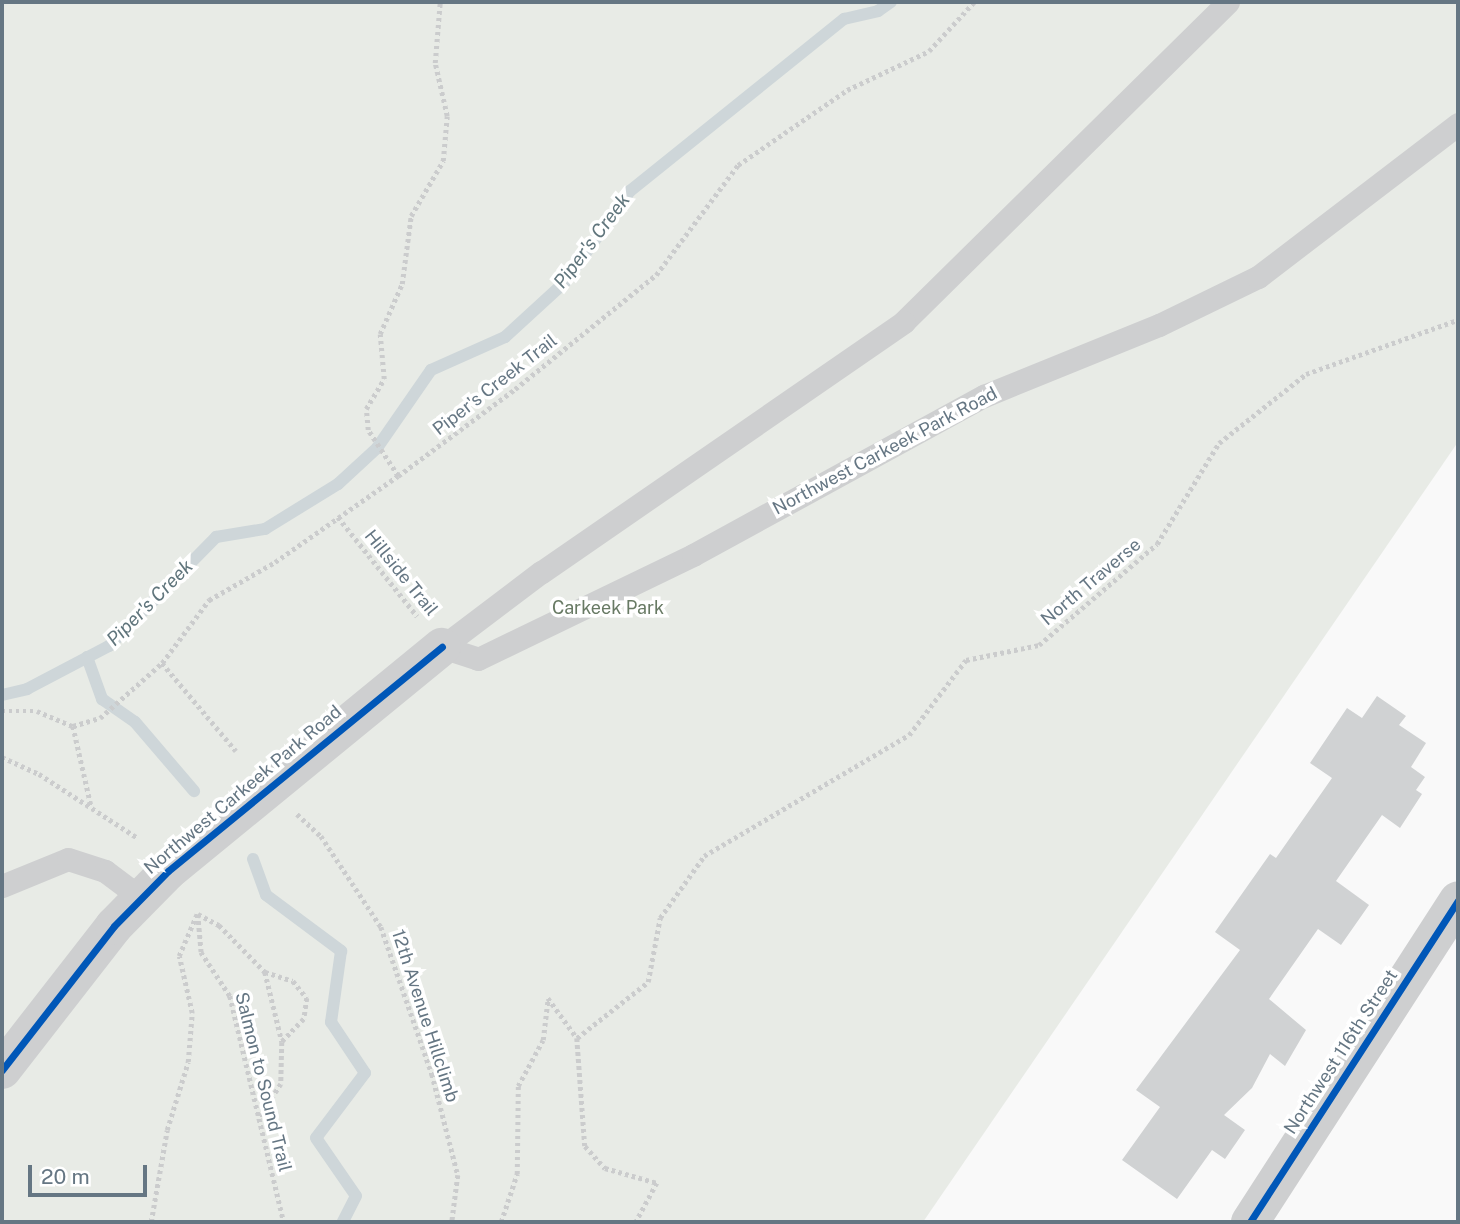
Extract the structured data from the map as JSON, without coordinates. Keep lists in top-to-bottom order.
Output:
{
  "streets": {
    "street": ["Northwest Carkeek Park Road", "Northwest 116th Street"],
    "path": [
      "Piper's Creek Trail",
      "Hillside Trail",
      "North Traverse",
      "12th Avenue Hillclimb",
      "Salmon to Sound Trail"
    ]
  },
  "crossings": [
    ["Piper's Creek Trail", "Hillside Trail"],
    ["Northwest Carkeek Park Road", "Hillside Trail"]
  ],
  "water": ["Piper's Creek"],
  "parks": ["Carkeek Park"],
  "scale_bar": "20 m"
}
